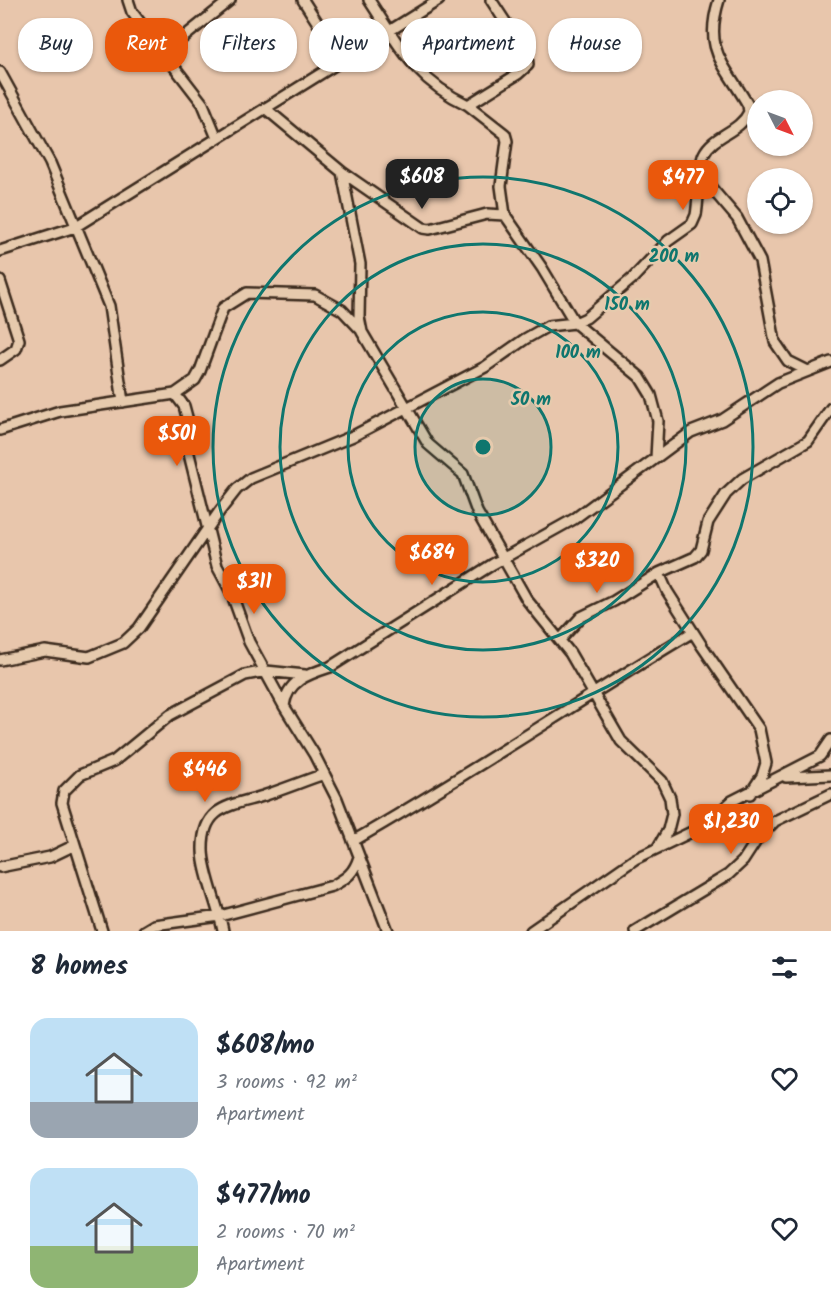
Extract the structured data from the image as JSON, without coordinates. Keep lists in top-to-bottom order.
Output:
{
  "north": "bottom right",
  "page": {
    "chip": [
      "Buy",
      "Rent",
      "Filters",
      "New",
      "Apartment",
      "House"
    ],
    "price": [
      "$608",
      "$477",
      "$501",
      "$684",
      "$320",
      "$311",
      "$446",
      "$1,230"
    ],
    "heading": "8 homes",
    "list": [
      {
        "name": "$608/mo",
        "note": "3 rooms · 92 m² · Apartment"
      },
      {
        "name": "$477/mo",
        "note": "2 rooms · 70 m² · Apartment"
      }
    ]
  },
  "rings": [
    "200 m",
    "150 m",
    "100 m",
    "50 m"
  ]
}
